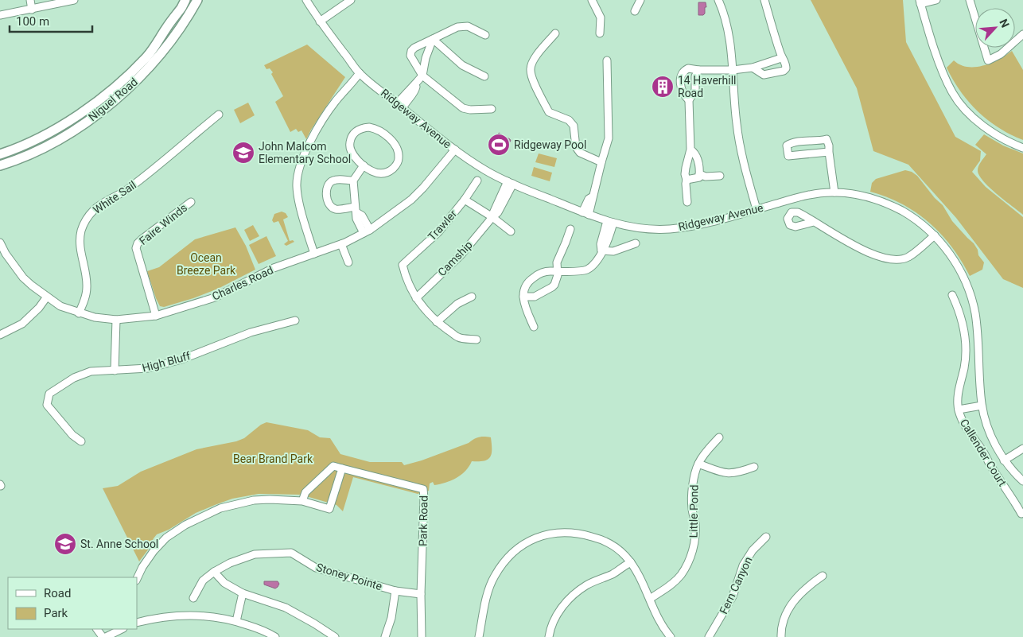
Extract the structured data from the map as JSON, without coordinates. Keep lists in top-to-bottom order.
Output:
{
  "streets": {
    "main road": ["Niguel Road"],
    "street": [
      "Ridgeway Avenue",
      "White Sail",
      "Faire Winds",
      "Trawler",
      "Camship",
      "Charles Road",
      "High Bluff",
      "Callender Court",
      "Little Pond",
      "Park Road",
      "Stoney Pointe",
      "Fern Canyon"
    ]
  },
  "crossings": [
    ["Ridgeway Avenue", "Camship"],
    ["Ridgeway Avenue", "Charles Road"],
    ["White Sail", "Charles Road"],
    ["Faire Winds", "Charles Road"],
    ["Trawler", "Camship"],
    ["Park Road", "Stoney Pointe"]
  ],
  "parks": ["Ocean Breeze Park", "Bear Brand Park"],
  "places": {
    "building": ["14 Haverhill Road"],
    "sports": ["Ridgeway Pool"],
    "school or university": ["John Malcom Elementary School", "St. Anne School"]
  },
  "legend": ["Road", "Park"],
  "scale_bar": "100 m",
  "north": "top right"
}
